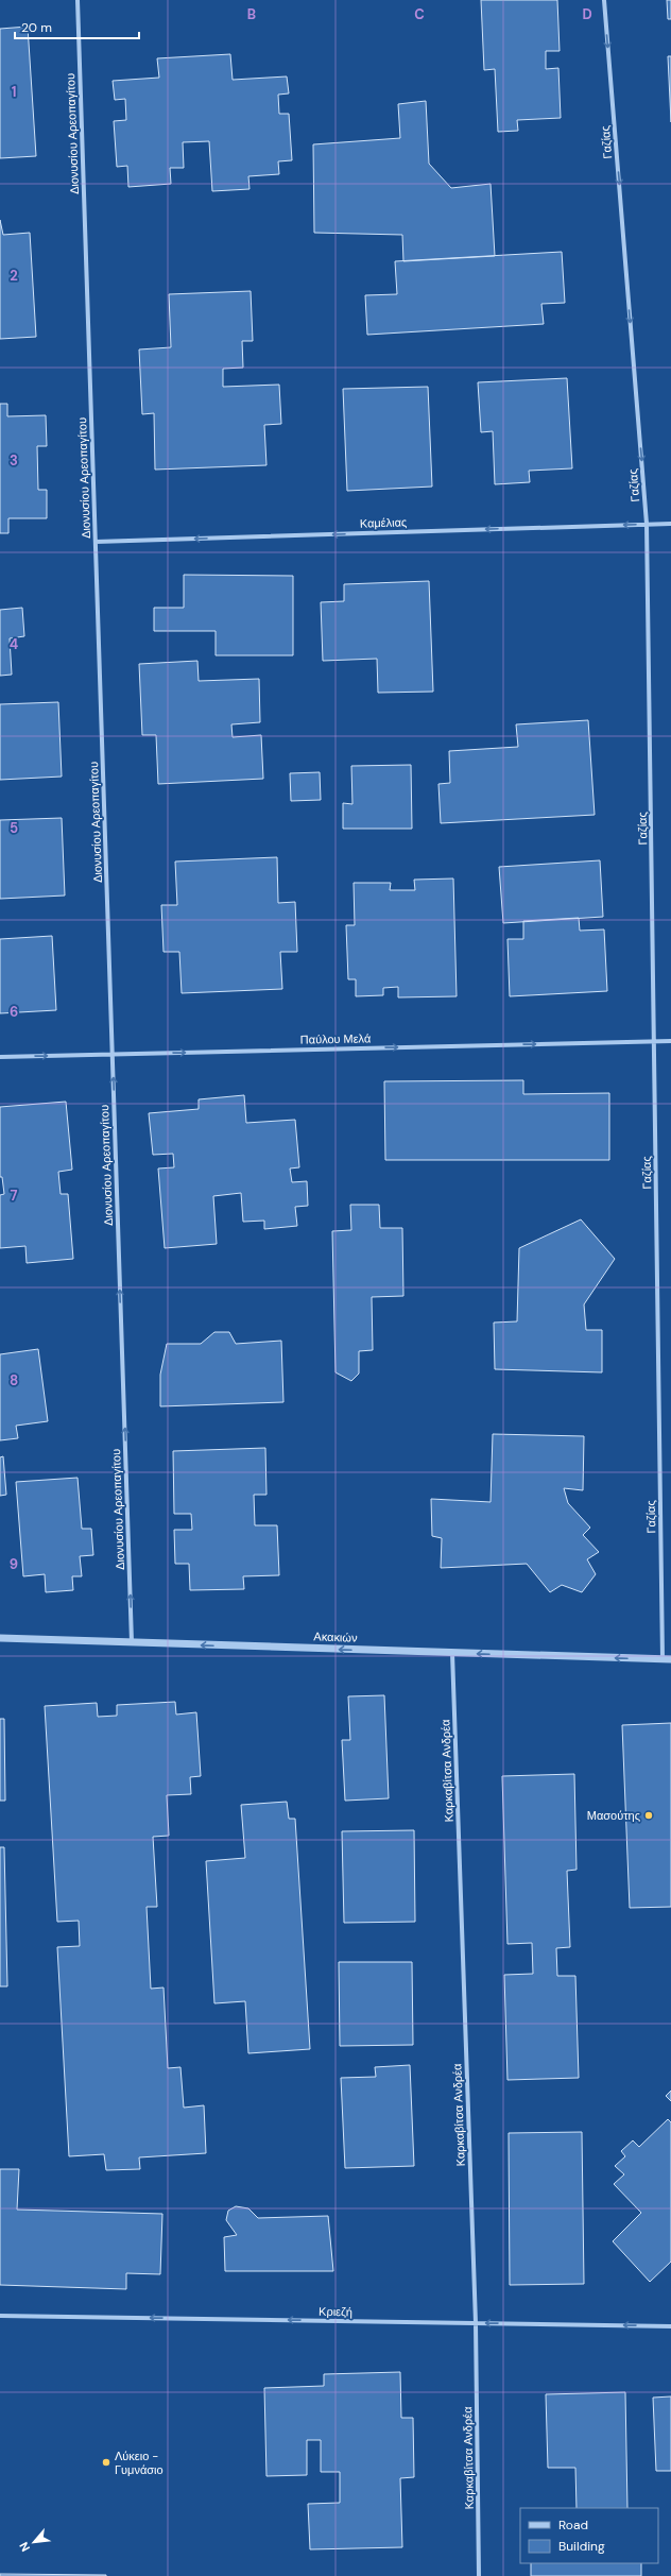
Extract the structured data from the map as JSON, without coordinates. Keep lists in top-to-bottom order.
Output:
{
  "streets": {
    "street": [
      "Διονυσίου Αρεοπαγίτου",
      "Γαζίας",
      "Καμέλιας",
      "Παύλου Μελά",
      "Ακακιών",
      "Καρκαβίτσα Ανδρέα",
      "Κριεζή"
    ]
  },
  "crossings": [
    ["Διονυσίου Αρεοπαγίτου", "Καμέλιας"],
    ["Διονυσίου Αρεοπαγίτου", "Παύλου Μελά"],
    ["Διονυσίου Αρεοπαγίτου", "Ακακιών"],
    ["Γαζίας", "Καμέλιας"],
    ["Γαζίας", "Παύλου Μελά"],
    ["Γαζίας", "Ακακιών"],
    ["Ακακιών", "Καρκαβίτσα Ανδρέα"],
    ["Καρκαβίτσα Ανδρέα", "Κριεζή"]
  ],
  "one_way": [
    "Διονυσίου Αρεοπαγίτου",
    "Καμέλιας",
    "Παύλου Μελά",
    "Ακακιών",
    "Κριεζή"
  ],
  "places": ["Μασούτης", "Λύκειο - Γυμνάσιο"],
  "legend": ["Road", "Building"],
  "scale_bar": "20 m",
  "north": "bottom left",
  "grid": {
    "columns": ["B", "C", "D"],
    "rows": [
      "1",
      "2",
      "3",
      "4",
      "5",
      "6",
      "7",
      "8",
      "9"
    ]
  }
}
